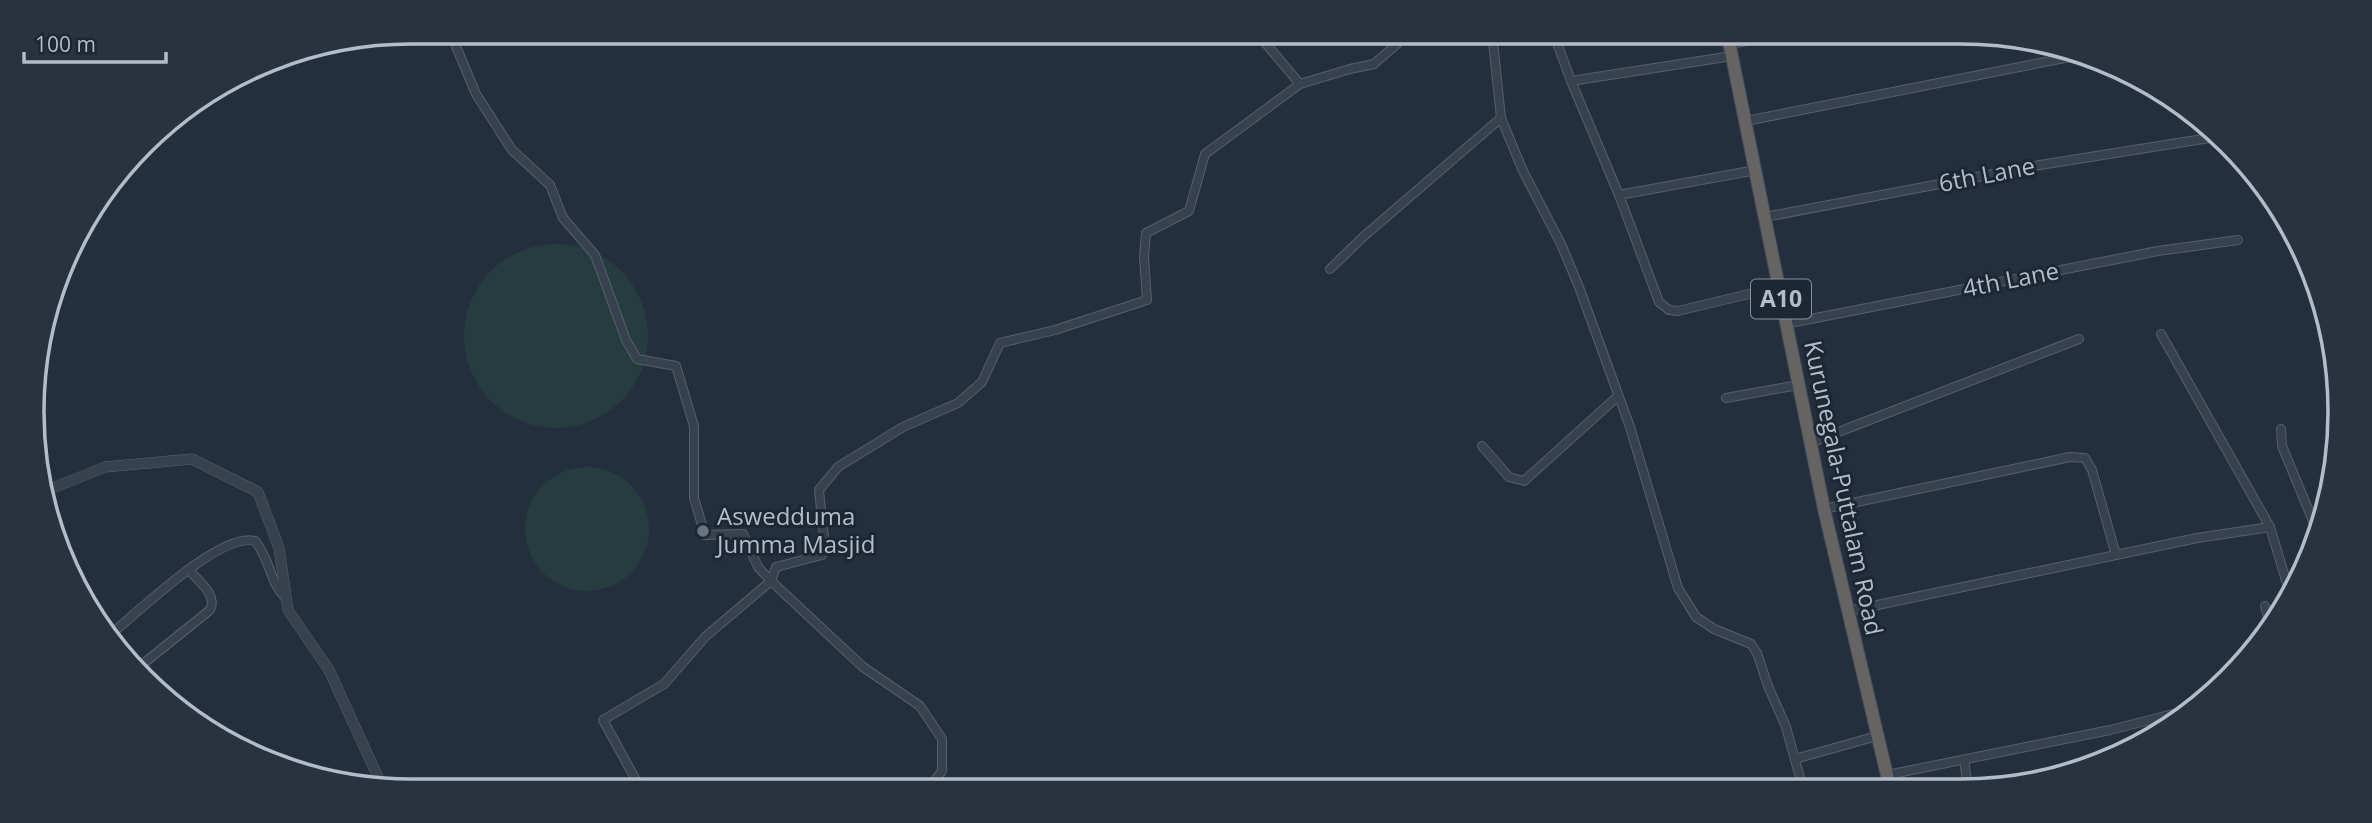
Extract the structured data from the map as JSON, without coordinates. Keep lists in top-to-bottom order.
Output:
{
  "streets": {
    "highway": ["A10", "Kurunegala-Puttalam Road"],
    "street": ["6th Lane", "4th Lane"]
  },
  "crossings": [
    ["6th Lane", "Kurunegala-Puttalam Road"],
    ["4th Lane", "Kurunegala-Puttalam Road"]
  ],
  "places": ["Aswedduma Jumma Masjid"],
  "scale_bar": "100 m"
}
